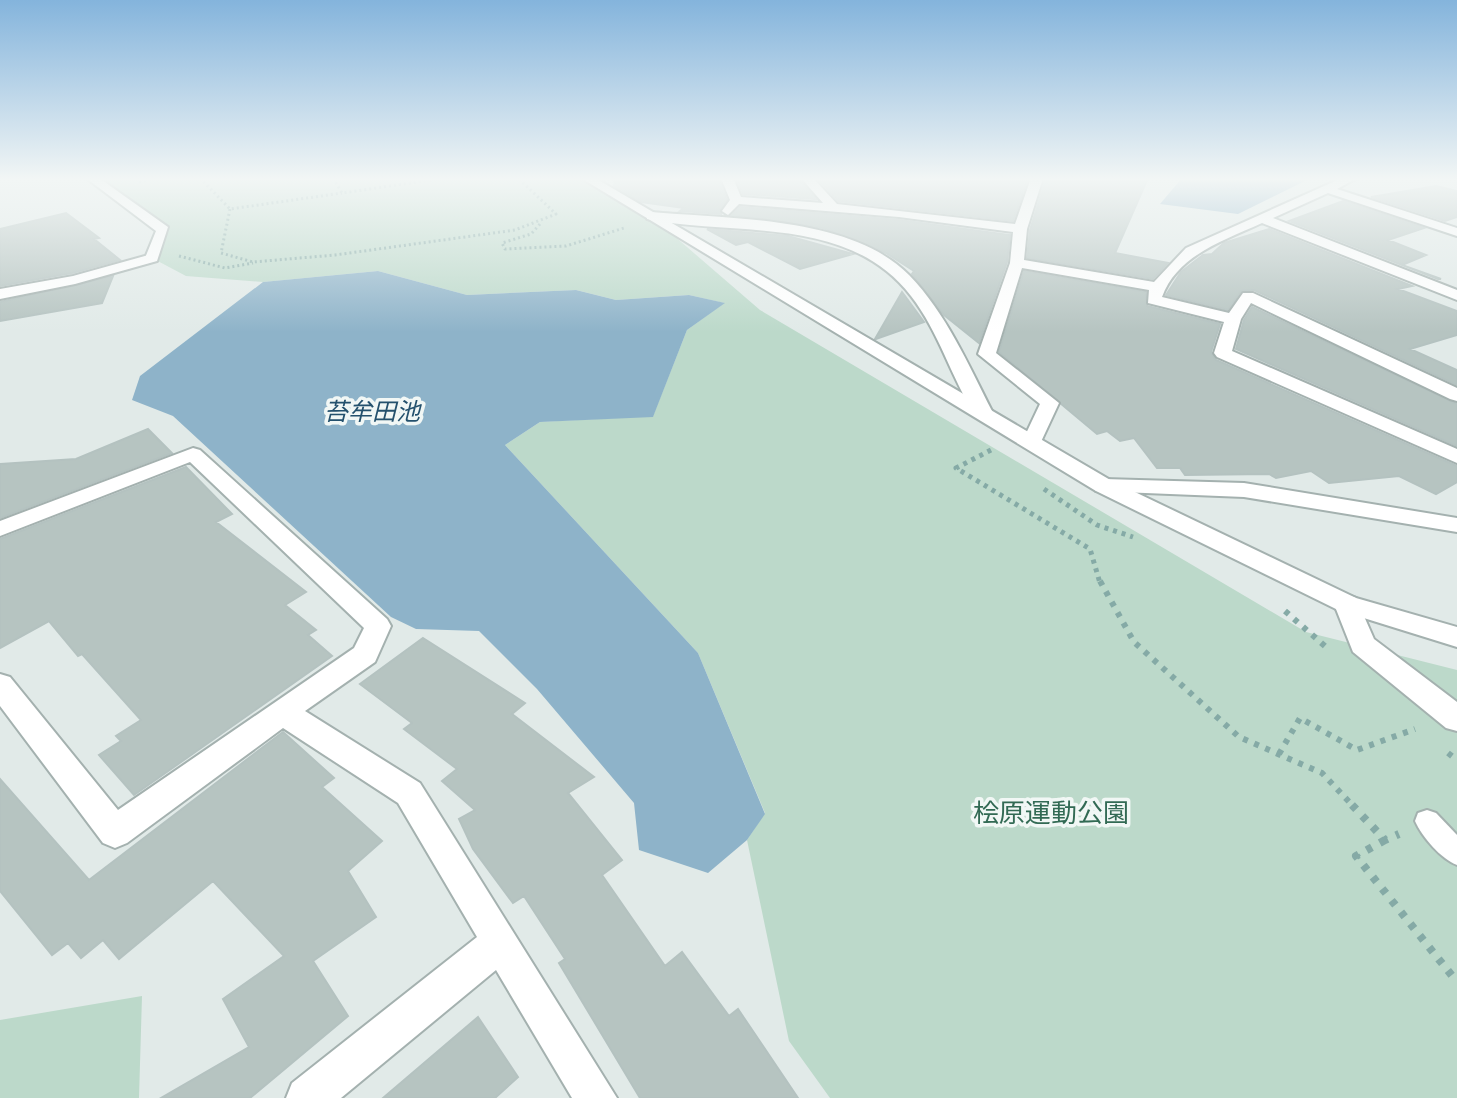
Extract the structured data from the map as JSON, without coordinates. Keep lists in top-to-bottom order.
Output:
{
  "water": ["苔牟田池"],
  "parks": ["桧原運動公園"]
}
